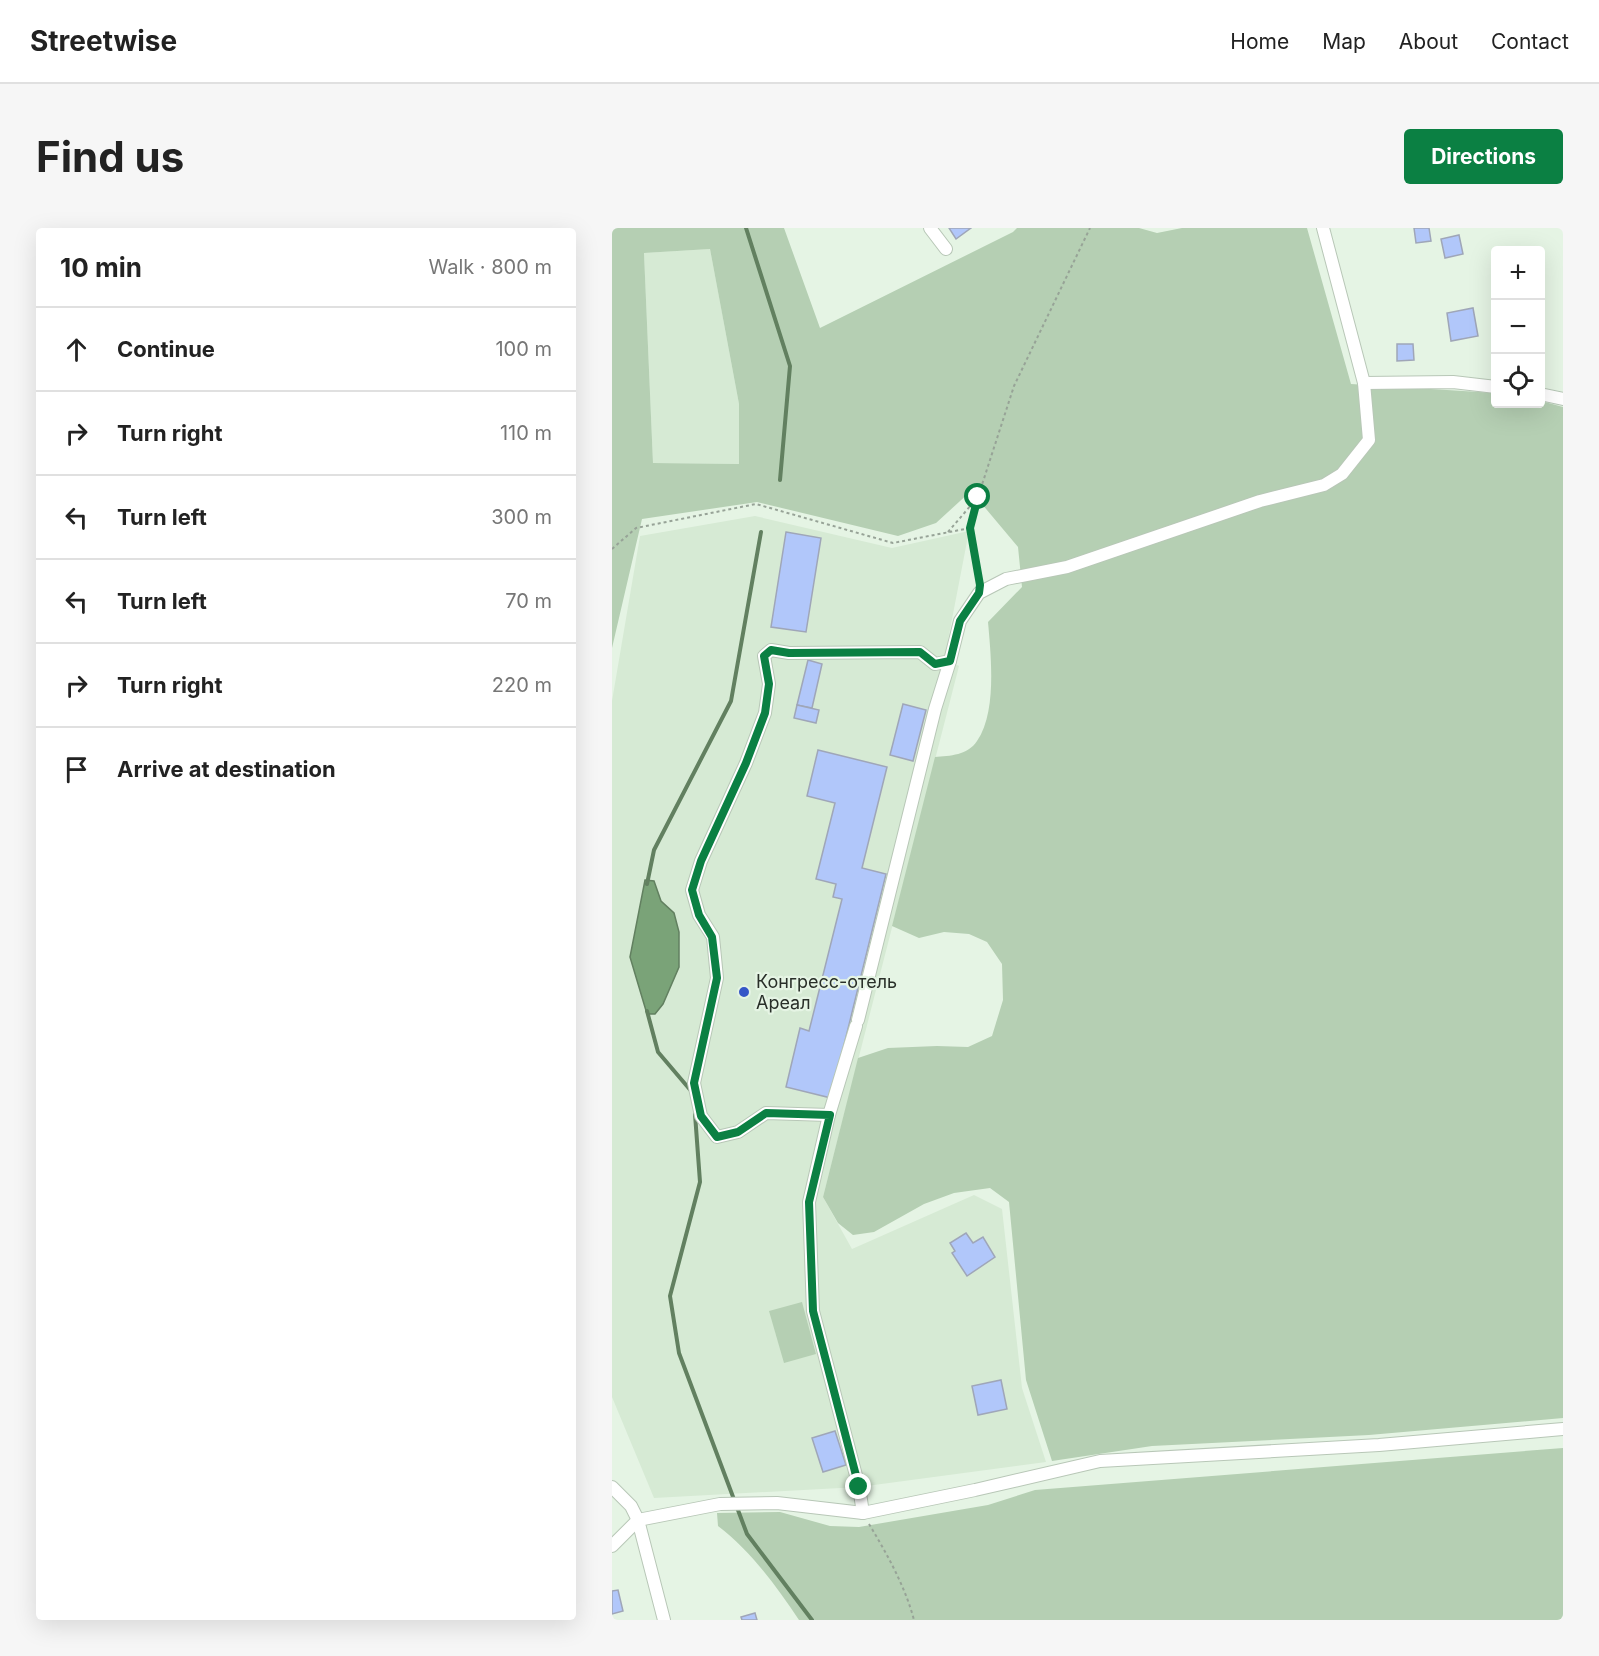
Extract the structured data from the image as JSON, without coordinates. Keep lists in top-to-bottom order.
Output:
{
  "places": ["Конгресс-отель Ареал"],
  "page": {
    "header": "Streetwise",
    "nav": [
      "Home",
      "Map",
      "About",
      "Contact"
    ],
    "buttons": "Directions",
    "title": "Find us",
    "heading": ["10 min", "Walk · 800 m"],
    "map_buttons": ["+", "−"],
    "list": [
      ["Continue", "100 m"],
      ["Turn right", "110 m"],
      ["Turn left", "300 m"],
      ["Turn left", "70 m"],
      ["Turn right", "220 m"],
      "Arrive at destination"
    ]
  }
}
